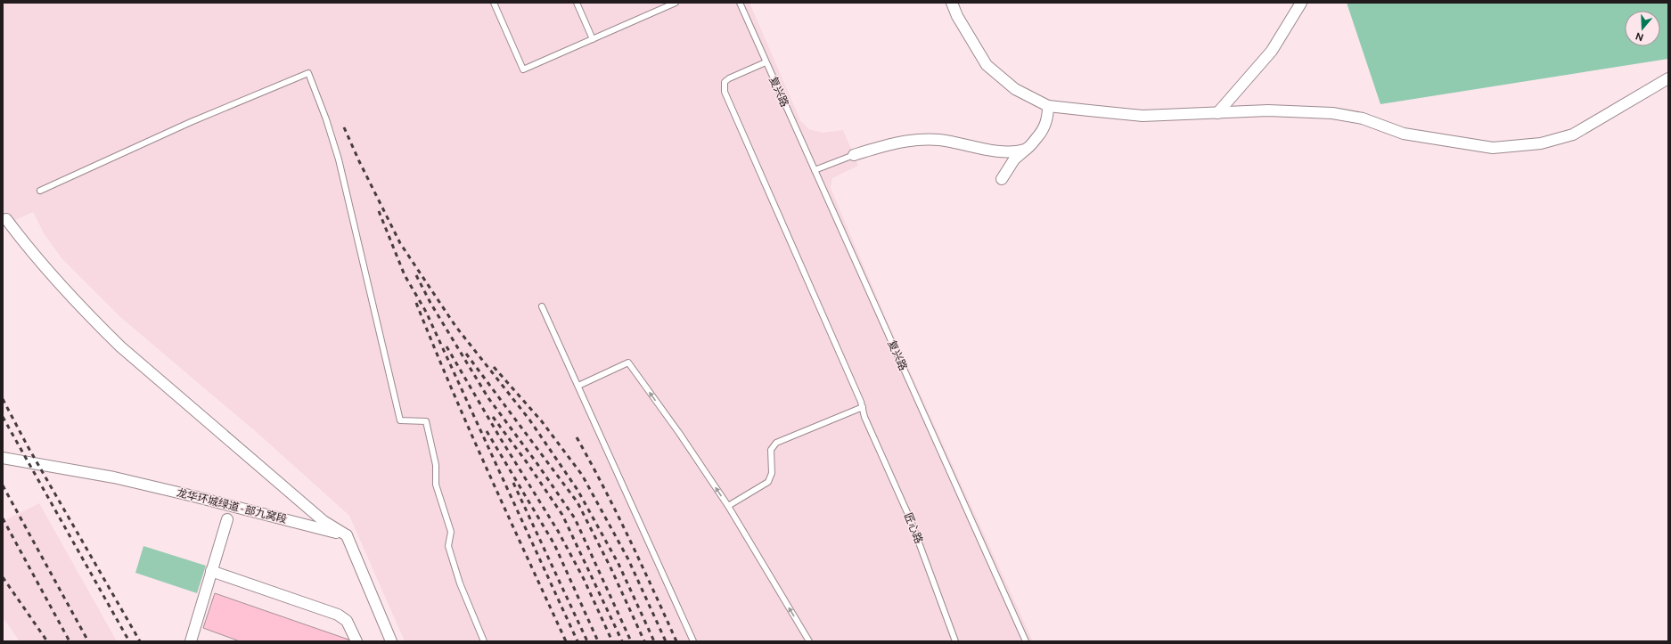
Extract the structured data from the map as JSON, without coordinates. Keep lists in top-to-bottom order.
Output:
{
  "streets": {
    "street": ["龙华环城绿道 - 部九窝段"],
    "lane": ["复兴路", "匠心路"]
  },
  "crossings": [
    ["复兴路", "匠心路"]
  ],
  "north": "bottom"
}
